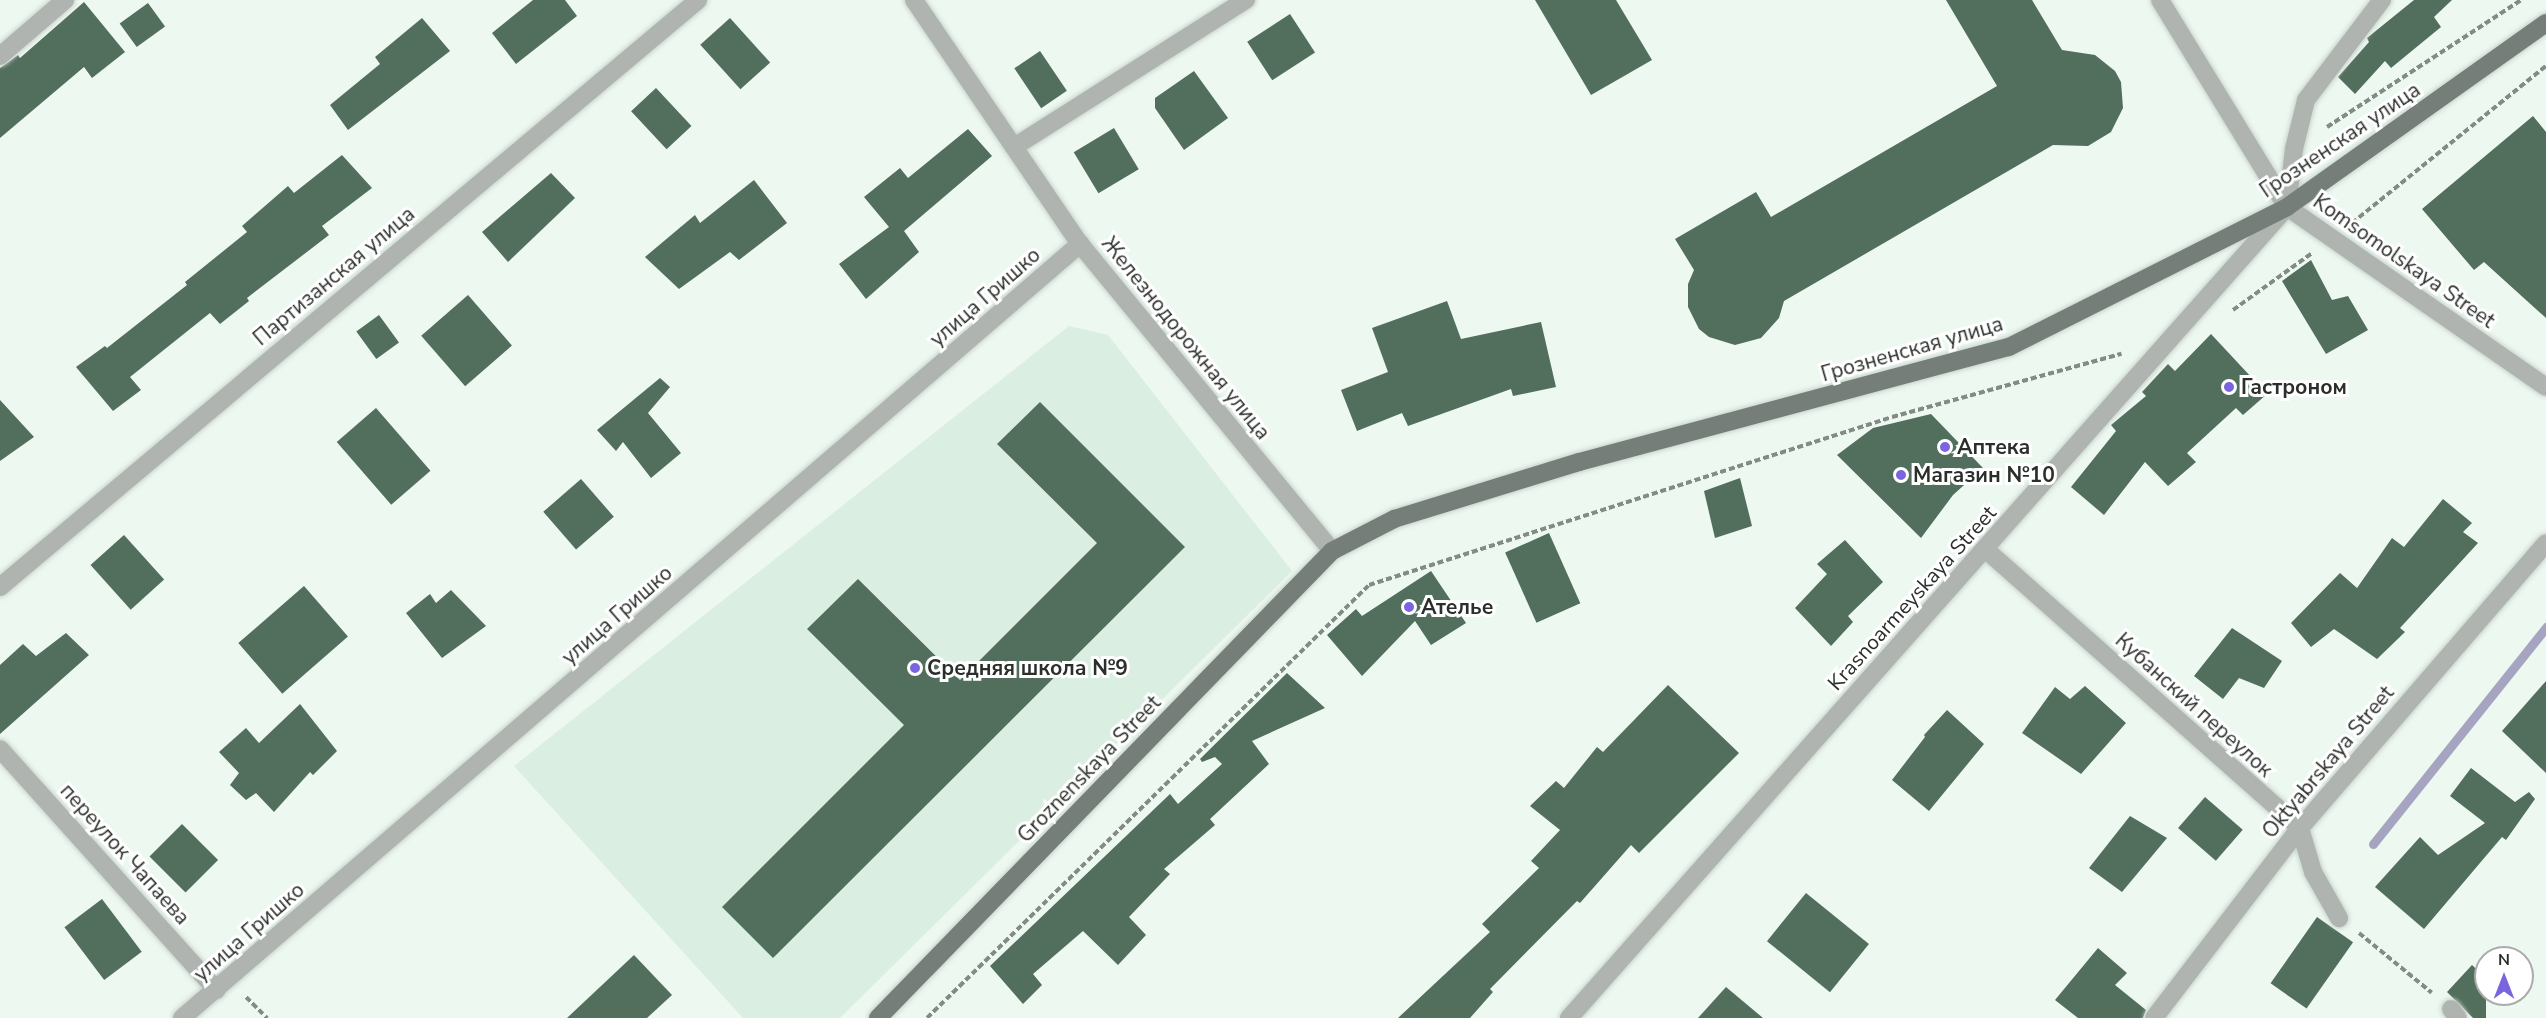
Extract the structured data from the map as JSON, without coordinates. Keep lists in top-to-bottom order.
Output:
{
  "streets": {
    "main road": ["Грозненская улица", "Groznenskaya Street"],
    "street": [
      "Komsomolskaya Street",
      "Партизанская улица",
      "улица Гришко",
      "Железнодорожная улица",
      "Krasnoarmeyskaya Street",
      "Кубанский переулок",
      "Oktyabrskaya Street",
      "переулок Чапаева"
    ]
  },
  "crossings": [
    ["Грозненская улица", "Komsomolskaya Street"],
    ["Грозненская улица", "Железнодорожная улица"],
    ["Грозненская улица", "Krasnoarmeyskaya Street"],
    ["Грозненская улица", "Groznenskaya Street"],
    ["Komsomolskaya Street", "Krasnoarmeyskaya Street"],
    ["улица Гришко", "Железнодорожная улица"],
    ["улица Гришко", "переулок Чапаева"],
    ["Железнодорожная улица", "Groznenskaya Street"],
    ["Krasnoarmeyskaya Street", "Кубанский переулок"],
    ["Кубанский переулок", "Oktyabrskaya Street"]
  ],
  "places": [
    "Гастроном",
    "Аптека",
    "Магазин №10",
    "Ателье",
    "Средняя школа №9"
  ],
  "north": "top"
}
